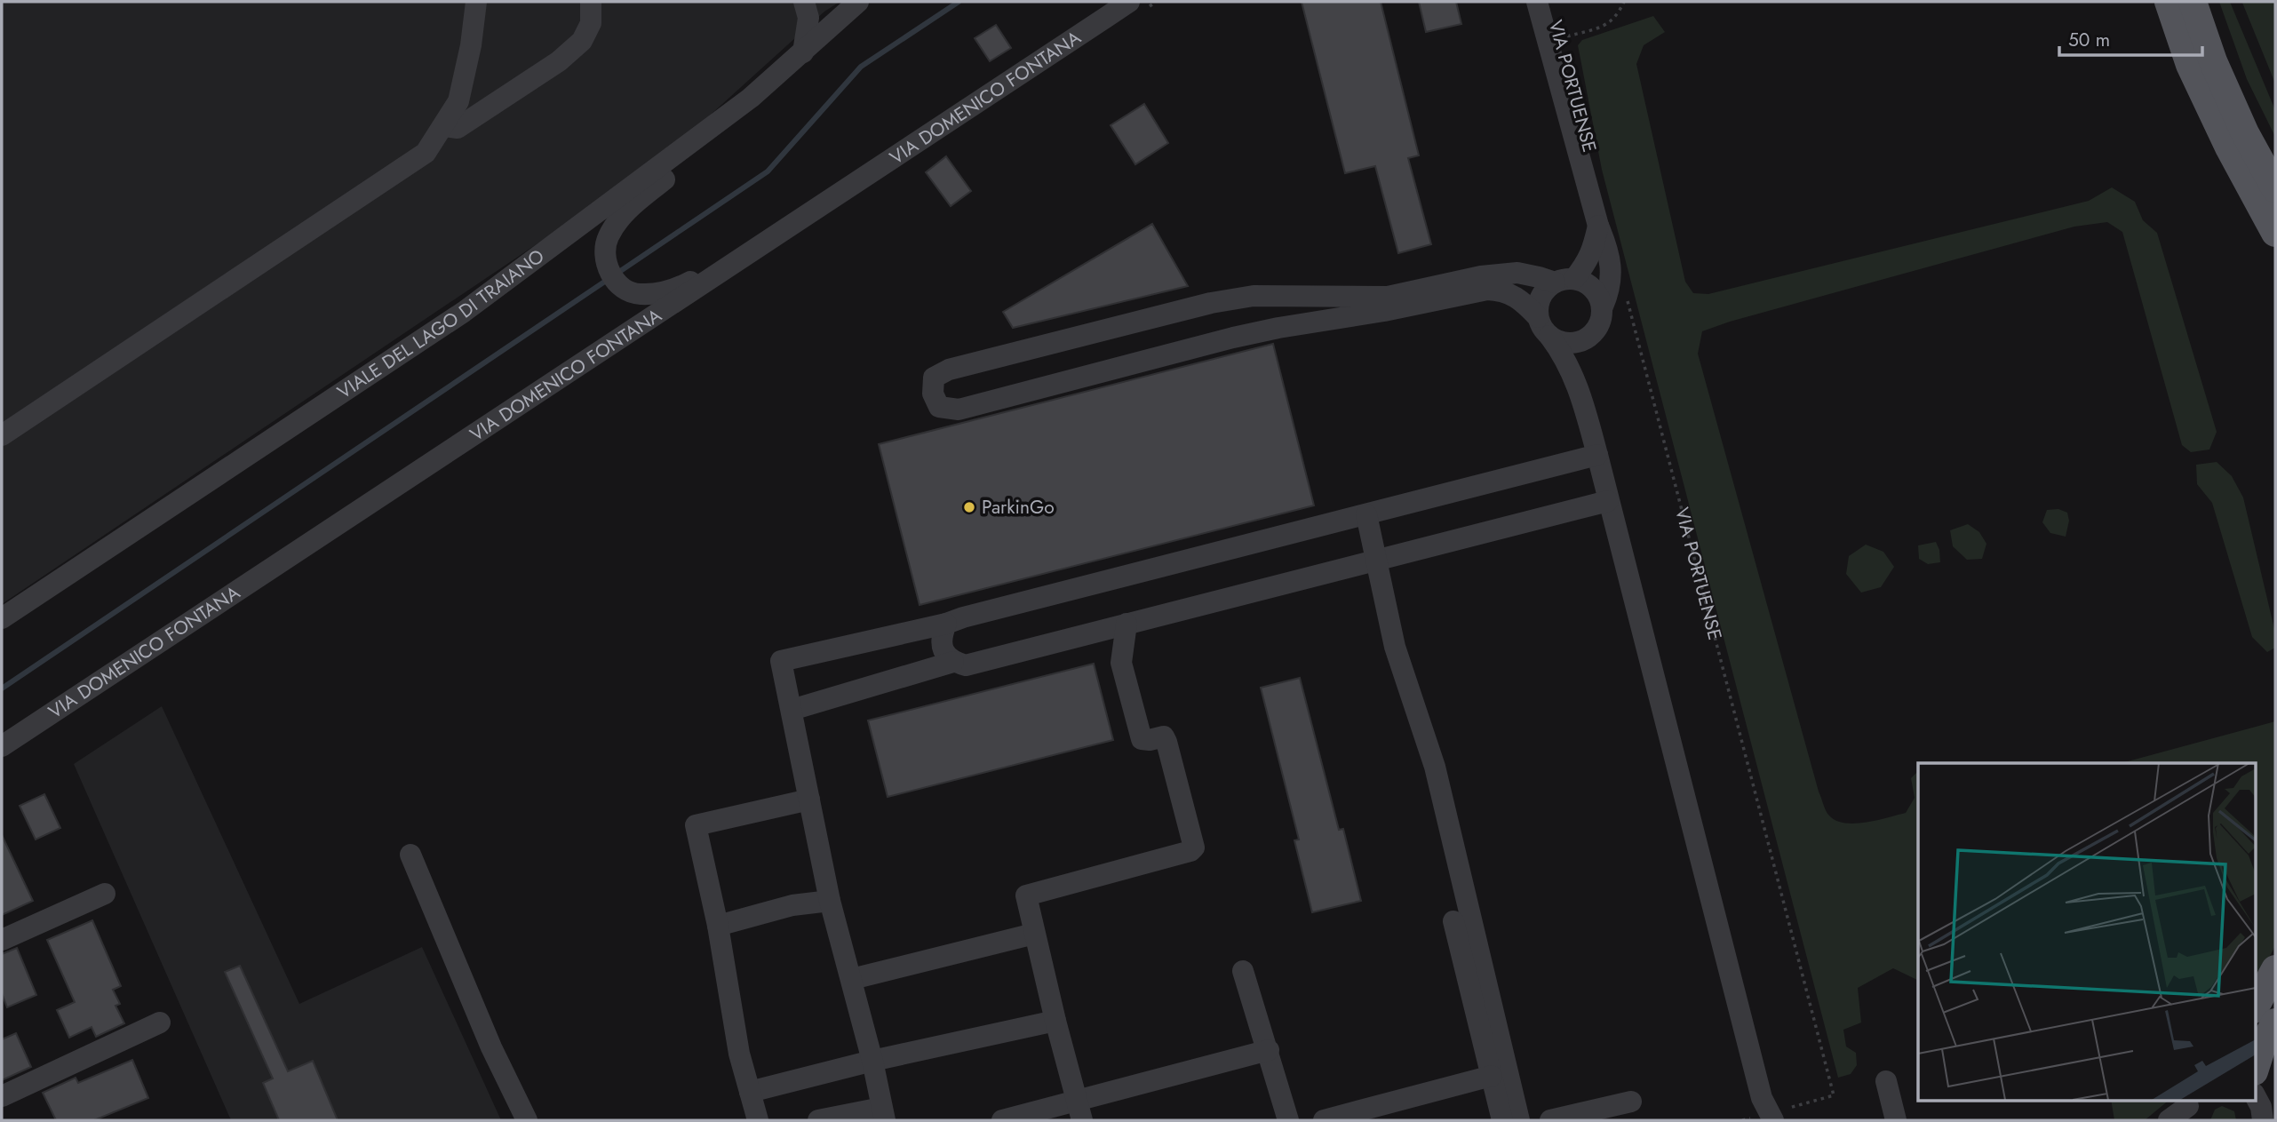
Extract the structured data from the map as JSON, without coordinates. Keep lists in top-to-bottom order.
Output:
{
  "streets": {
    "street": ["VIA PORTUENSE", "VIA DOMENICO FONTANA", "VIALE DEL LAGO DI TRAIANO"]
  },
  "places": ["ParkinGo"],
  "scale_bar": "50 m"
}
